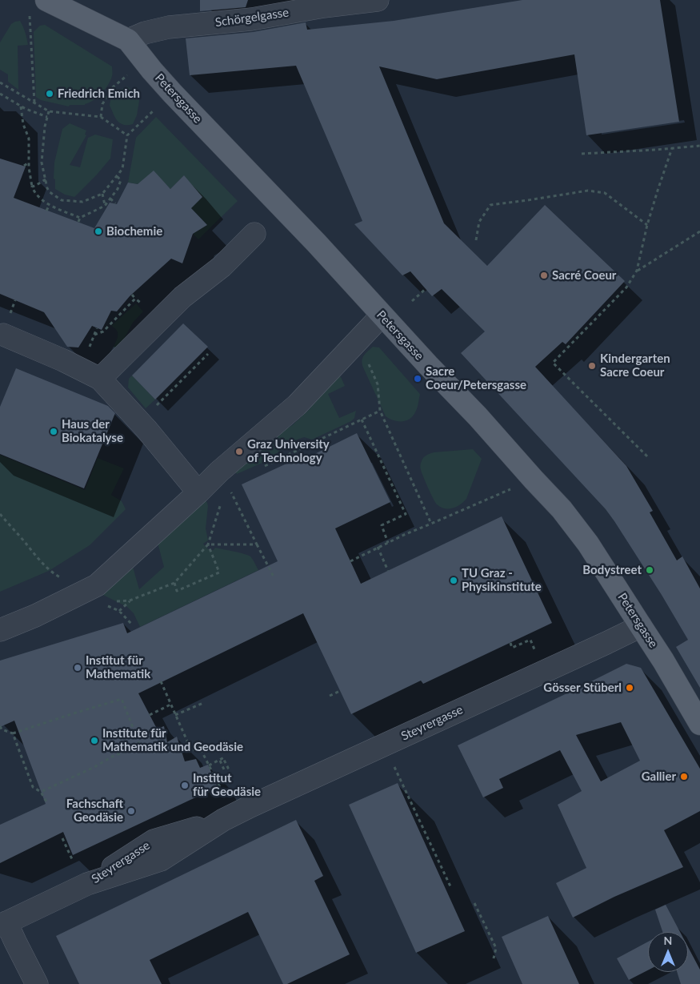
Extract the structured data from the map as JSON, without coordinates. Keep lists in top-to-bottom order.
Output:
{
  "streets": {
    "main road": ["Petersgasse"],
    "street": ["Schörgelgasse", "Steyrergasse"]
  },
  "crossings": [
    ["Schörgelgasse", "Petersgasse"],
    ["Petersgasse", "Steyrergasse"]
  ],
  "places": [
    "Friedrich Emich",
    "Biochemie",
    "Sacré Coeur",
    "Kindergarten Sacre Coeur",
    "Sacre Coeur/Petersgasse",
    "Haus der Biokatalyse",
    "Graz University of Technology",
    "Bodystreet",
    "TU Graz - Physikinstitute",
    "Institut für Mathematik",
    "Gösser Stüberl",
    "Institute für Mathematik und Geodäsie",
    "Gallier",
    "Institut für Geodäsie",
    "Fachschaft Geodäsie"
  ],
  "north": "top"
}
